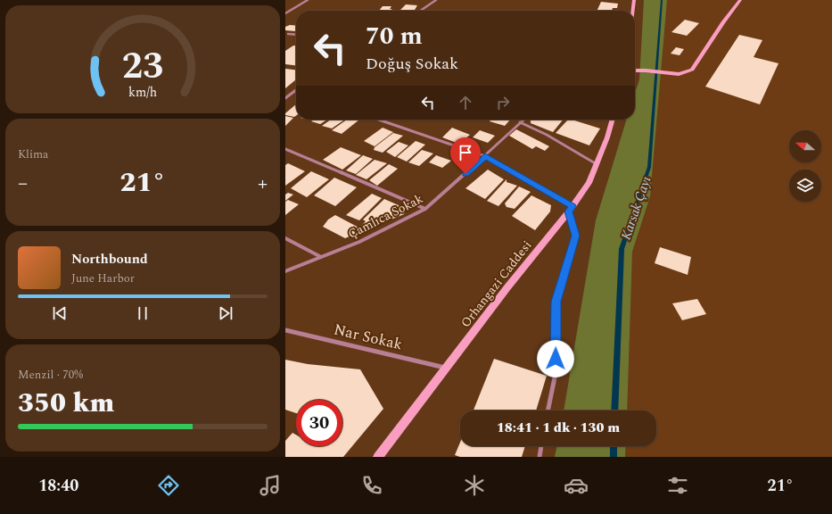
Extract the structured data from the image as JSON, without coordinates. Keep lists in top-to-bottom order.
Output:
{
  "streets": {
    "street": ["Çamlıca Sokak", "Orhangazi Caddesi", "Nar Sokak"]
  },
  "crossings": [
    ["Orhangazi Caddesi", "Nar Sokak"]
  ],
  "water": ["Karsak Çayı"],
  "north": "left",
  "page": {
    "turn": ["70 m", "Doğuş Sokak"],
    "tile": [
      "Klima",
      ["Menzil · 70%", "350 km"]
    ],
    "heat": ["−", "21°", "+"],
    "song": ["Northbound", "June Harbor"],
    "limit": "30",
    "trip": "18:41 · 1 dk · 130 m",
    "tabs": ["18:40", "21°"],
    "gauge": ["23", "km/h"]
  }
}
